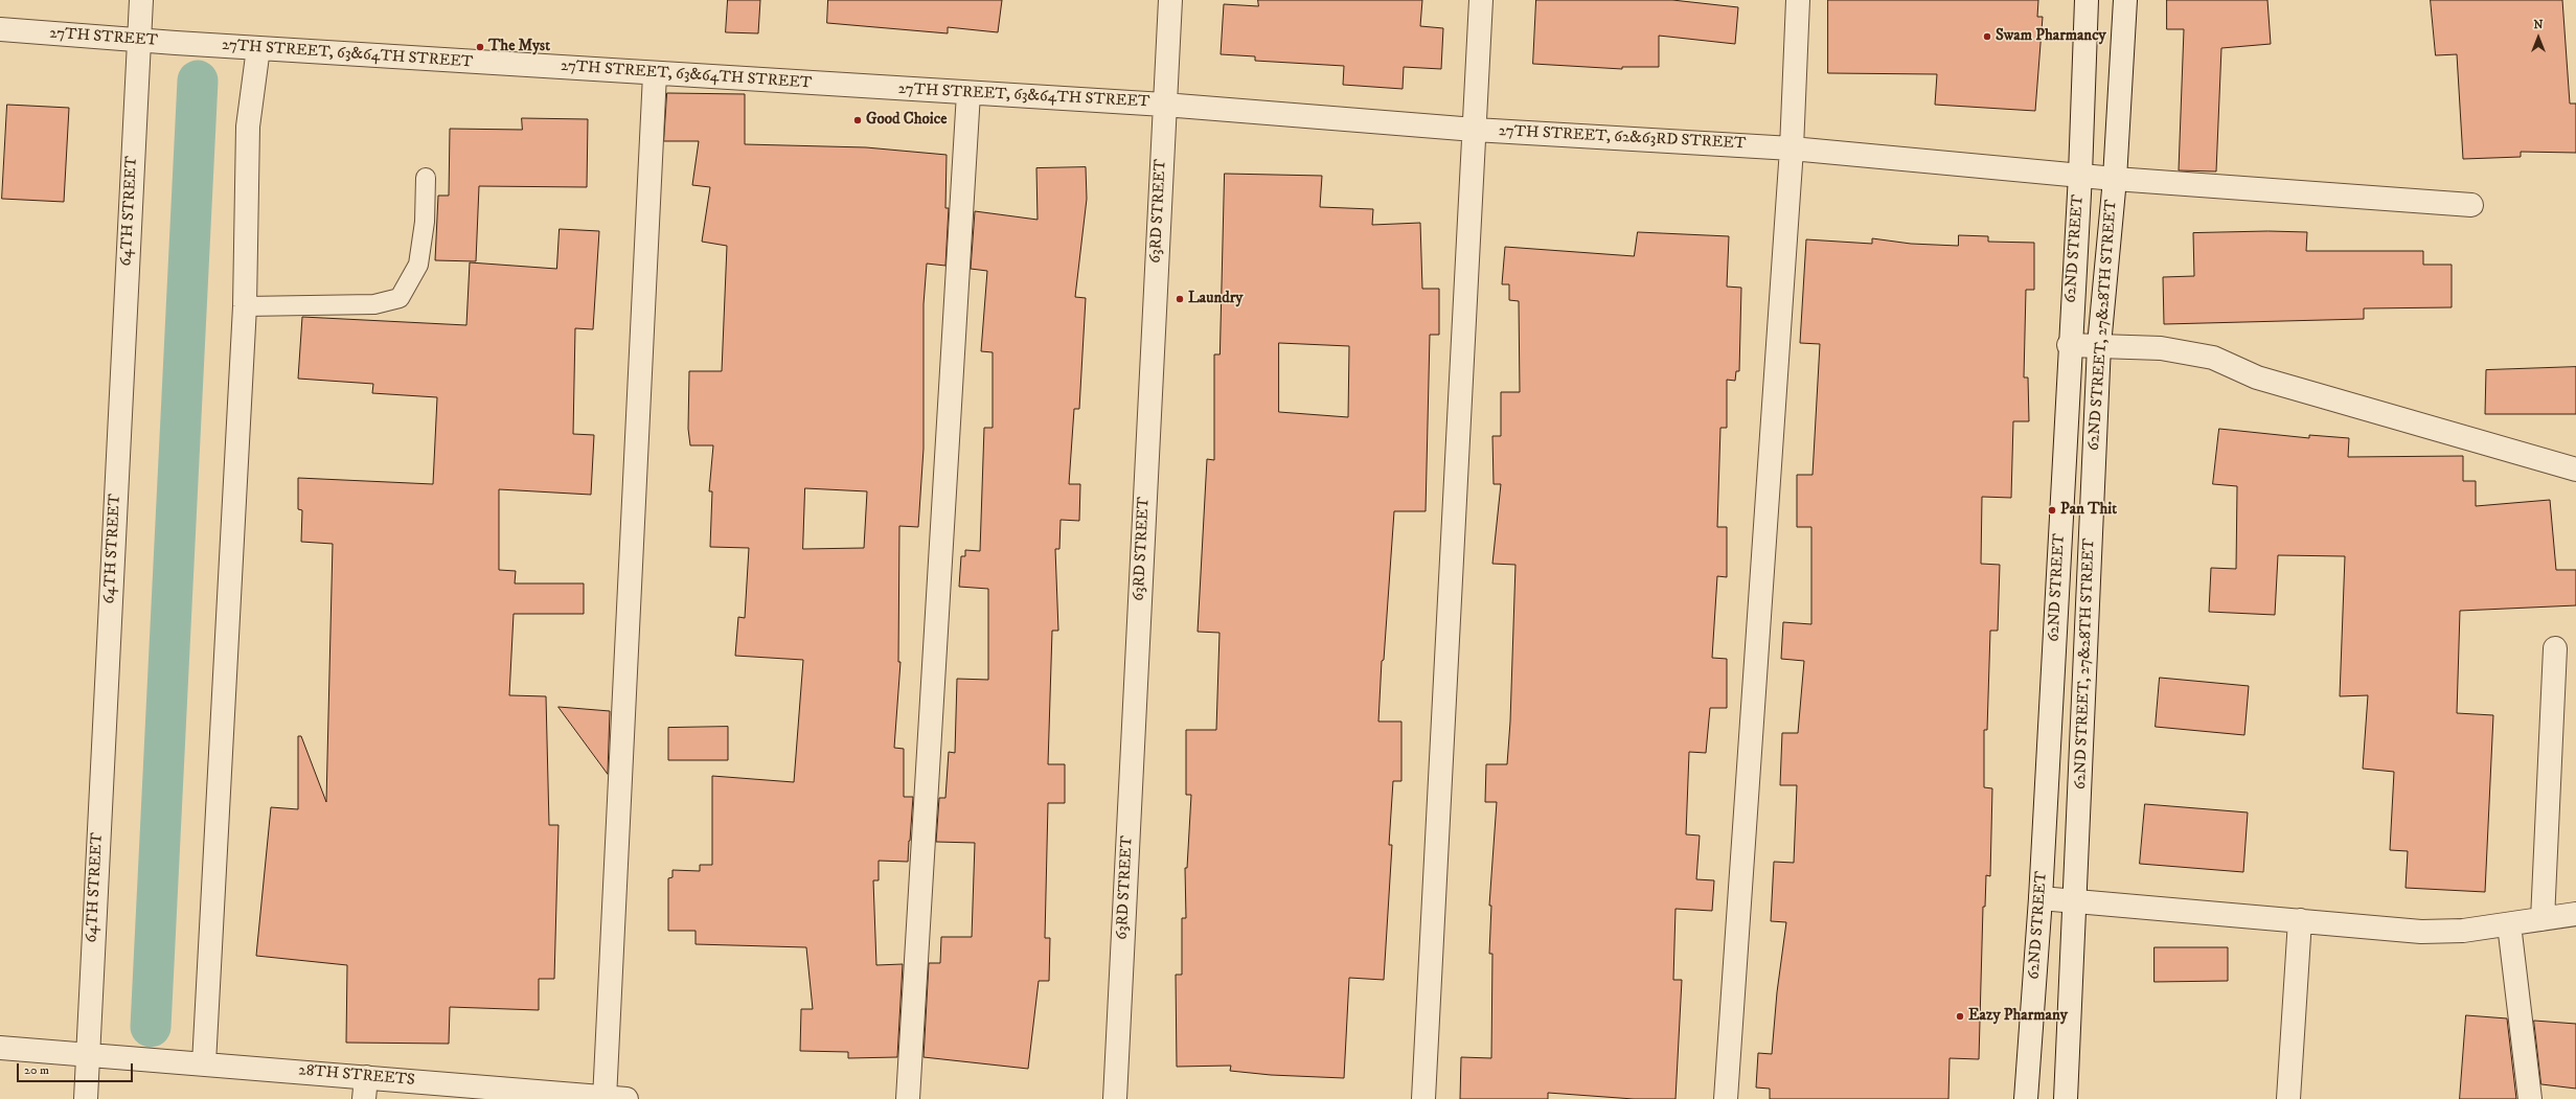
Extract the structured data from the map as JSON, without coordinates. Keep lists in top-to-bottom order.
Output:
{
  "streets": {
    "street": [
      "27TH STREET",
      "27TH STREET, 63&64TH STREET",
      "27TH STREET, 62&63RD STREET",
      "64TH STREET",
      "63RD STREET",
      "62ND STREET",
      "62ND STREET, 27&28TH STREET",
      "28TH STREETS"
    ]
  },
  "crossings": [
    ["27TH STREET", "27TH STREET, 63&64TH STREET"],
    ["27TH STREET", "64TH STREET"],
    ["27TH STREET, 63&64TH STREET", "27TH STREET, 62&63RD STREET"],
    ["27TH STREET, 63&64TH STREET", "63RD STREET"],
    ["27TH STREET, 62&63RD STREET", "63RD STREET"],
    ["27TH STREET, 62&63RD STREET", "62ND STREET"],
    ["27TH STREET, 62&63RD STREET", "62ND STREET, 27&28TH STREET"],
    ["64TH STREET", "28TH STREETS"]
  ],
  "places": [
    "Swam Pharmancy",
    "The Myst",
    "Good Choice",
    "Laundry",
    "Pan Thit",
    "Eazy Pharmany"
  ],
  "scale_bar": "20 m",
  "north": "top"
}
